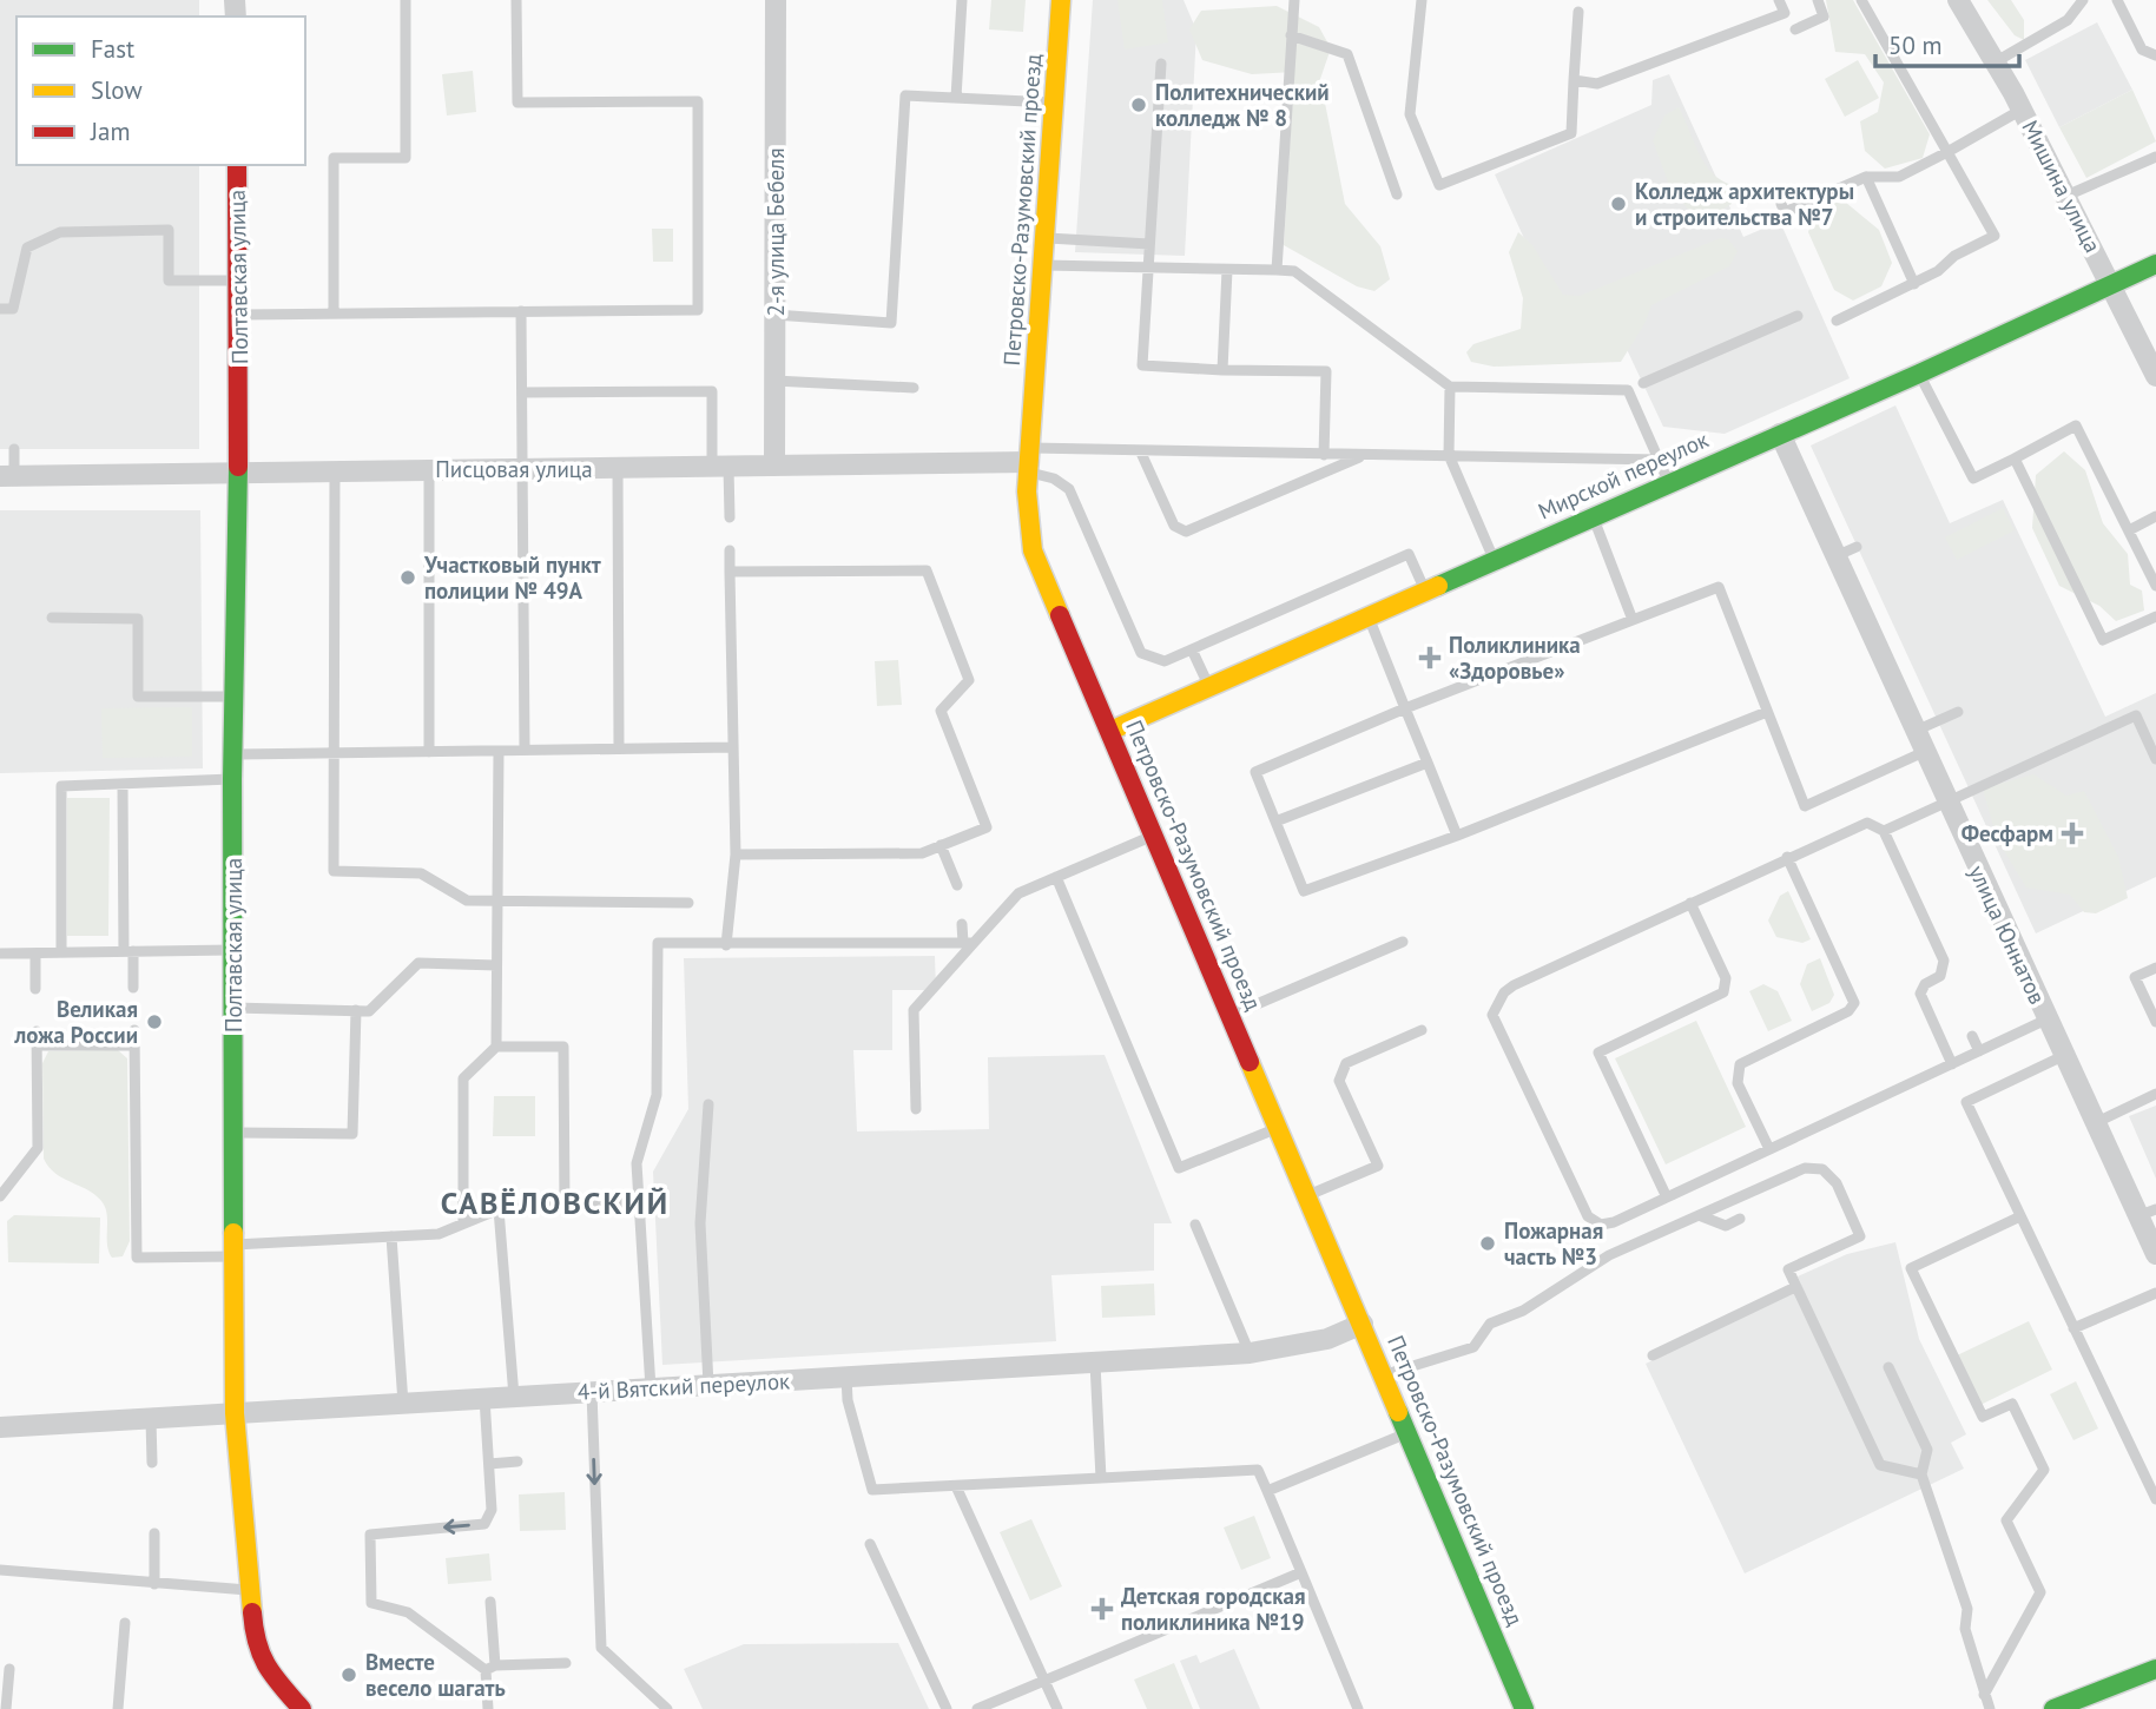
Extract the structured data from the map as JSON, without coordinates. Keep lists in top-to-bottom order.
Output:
{
  "streets": {
    "street": [
      "Мишина улица",
      "Петровско-Разумовский проезд",
      "2-я улица Бебеля",
      "Полтавская улица",
      "Писцовая улица",
      "Мирской переулок",
      "улица Юннатов",
      "4-й Вятский переулок"
    ]
  },
  "crossings": [
    ["Мишина улица", "Мирской переулок"],
    ["Петровско-Разумовский проезд", "Писцовая улица"],
    ["Петровско-Разумовский проезд", "Мирской переулок"],
    ["Петровско-Разумовский проезд", "4-й Вятский переулок"],
    ["2-я улица Бебеля", "Писцовая улица"],
    ["Полтавская улица", "Писцовая улица"],
    ["Полтавская улица", "4-й Вятский переулок"],
    ["Мирской переулок", "улица Юннатов"]
  ],
  "districts": ["САВЁЛОВСКИЙ"],
  "places": {
    "other": [
      "Политехнический колледж № 8",
      "Колледж архитектуры и строительства №7",
      "Участковый пункт полиции № 49А",
      "Великая ложа России",
      "Пожарная часть №3",
      "Вместе весело шагать"
    ],
    "health": ["Поликлиника «Здоровье»", "Фесфарм", "Детская городская поликлиника №19"]
  },
  "legend": ["Fast", "Slow", "Jam"],
  "scale_bar": "50 m"
}
